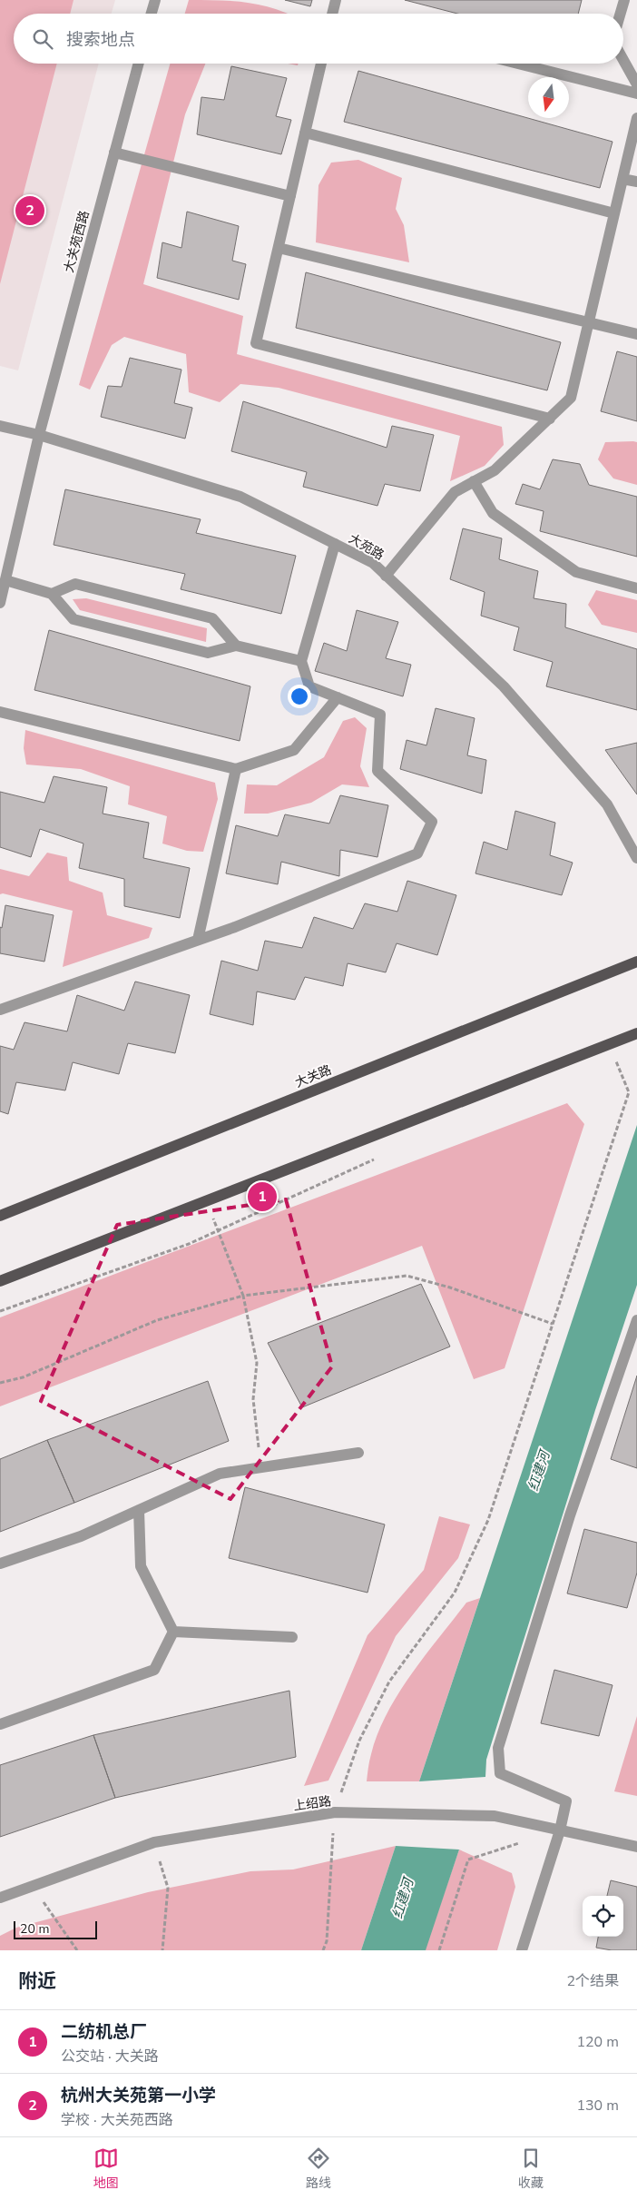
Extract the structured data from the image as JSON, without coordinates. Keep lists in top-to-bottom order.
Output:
{
  "streets": {
    "main road": ["大关路"],
    "street": ["大关苑西路", "大苑路", "上绍路"]
  },
  "crossings": [
    ["大关苑西路", "大苑路"]
  ],
  "water": ["红建河"],
  "scale_bar": "20 m",
  "north": "bottom",
  "page": {
    "search": "搜索地点",
    "pins": ["2", "1"],
    "scale": "20 m",
    "heading": ["附近", "2个结果"],
    "list": [
      {
        "mark": "1",
        "name": "二纺机总厂",
        "note": "公交站 · 大关路",
        "value": "120 m"
      },
      {
        "mark": "2",
        "name": "杭州大关苑第一小学",
        "note": "学校 · 大关苑西路",
        "value": "130 m"
      }
    ],
    "nav": ["地图", "路线", "收藏"]
  }
}
